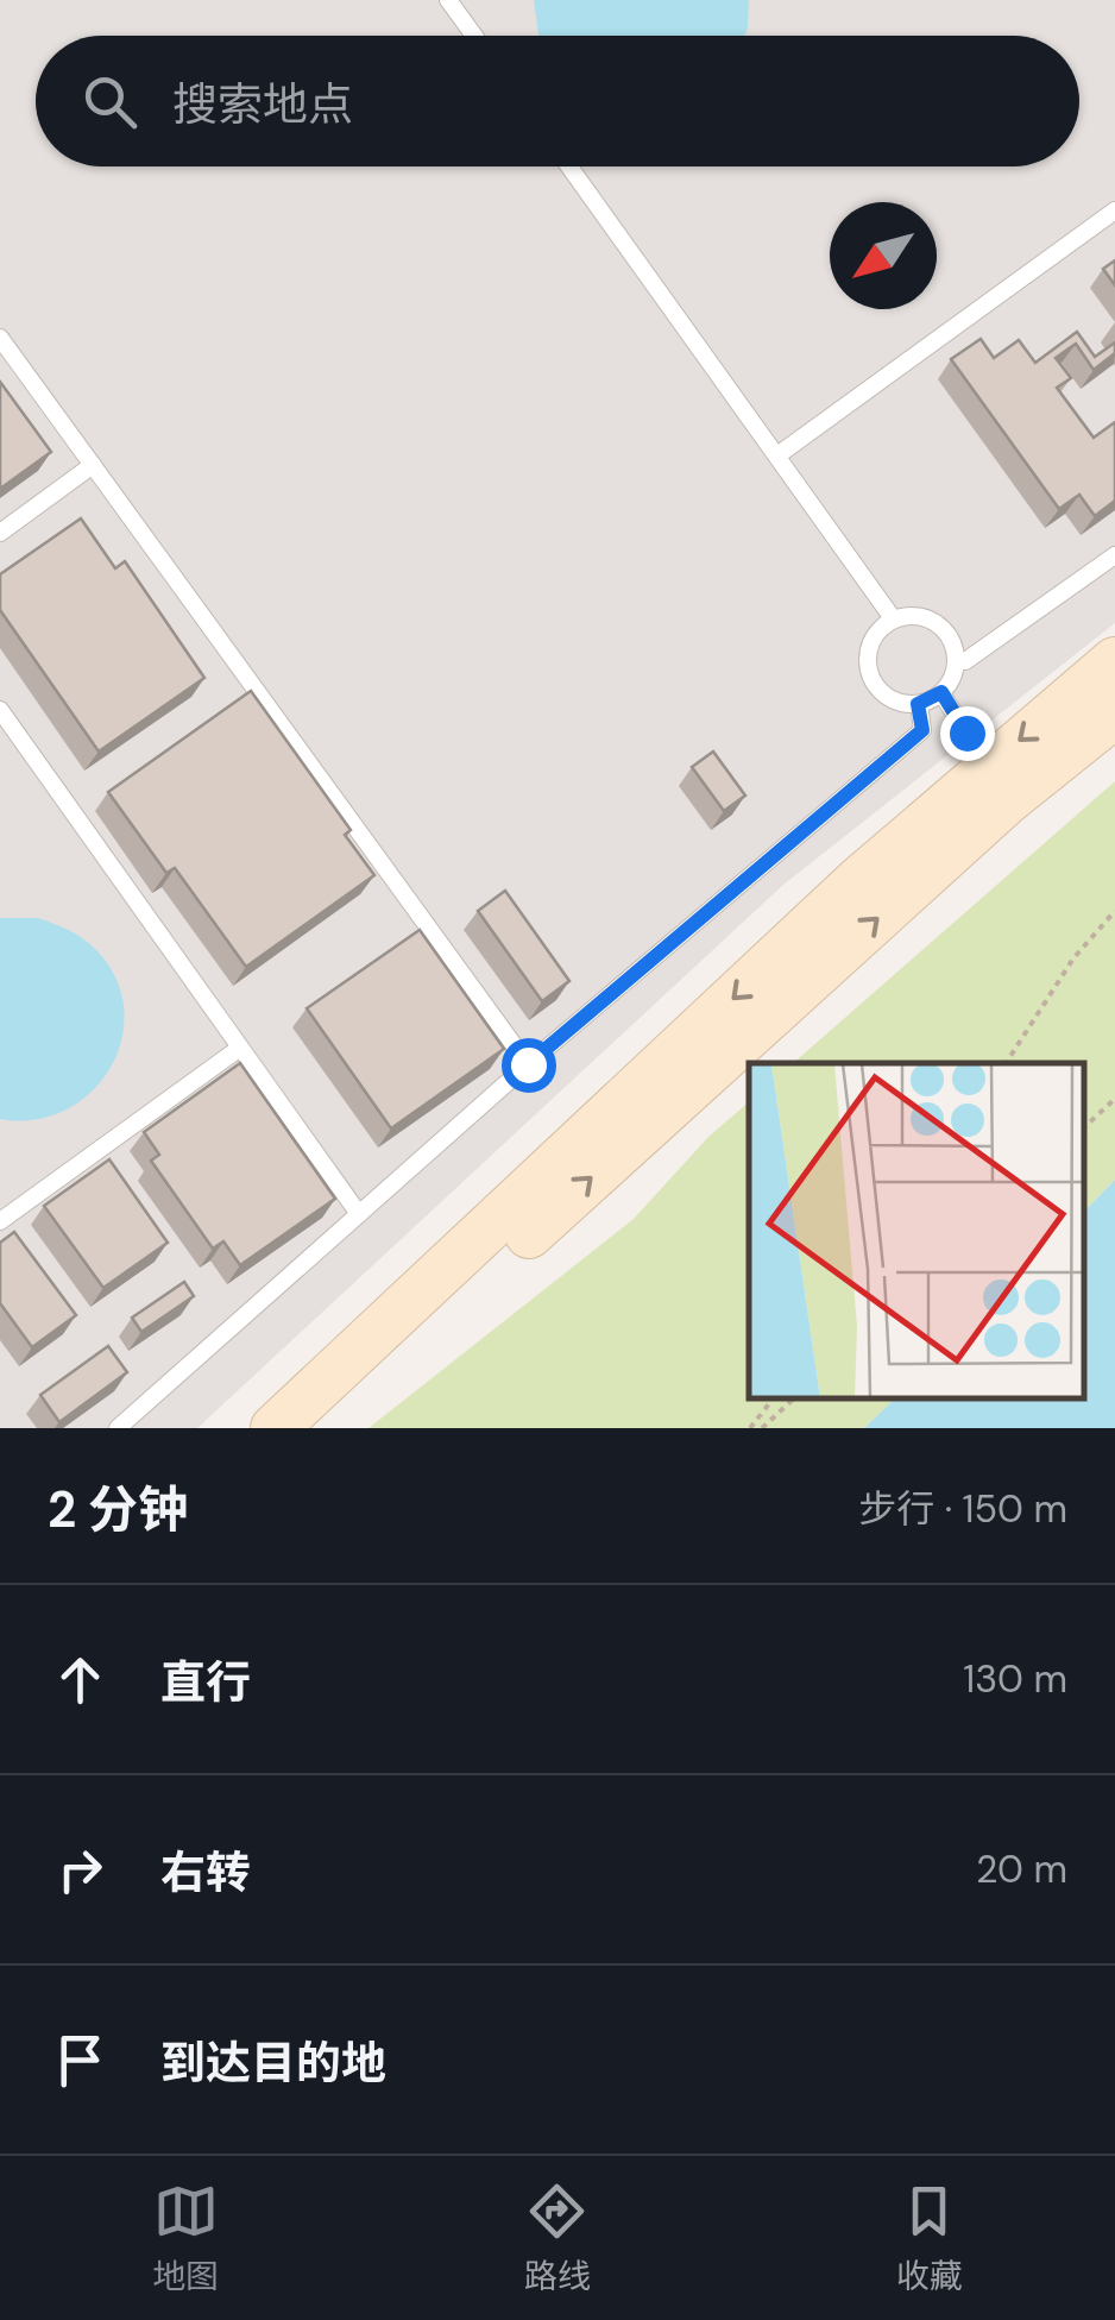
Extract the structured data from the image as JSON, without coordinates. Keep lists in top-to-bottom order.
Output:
{
  "north": "bottom left",
  "page": {
    "search": "搜索地点",
    "heading": ["2 分钟", "步行 · 150 m"],
    "list": [
      ["直行", "130 m"],
      ["右转", "20 m"],
      "到达目的地"
    ],
    "nav": ["地图", "路线", "收藏"]
  }
}
